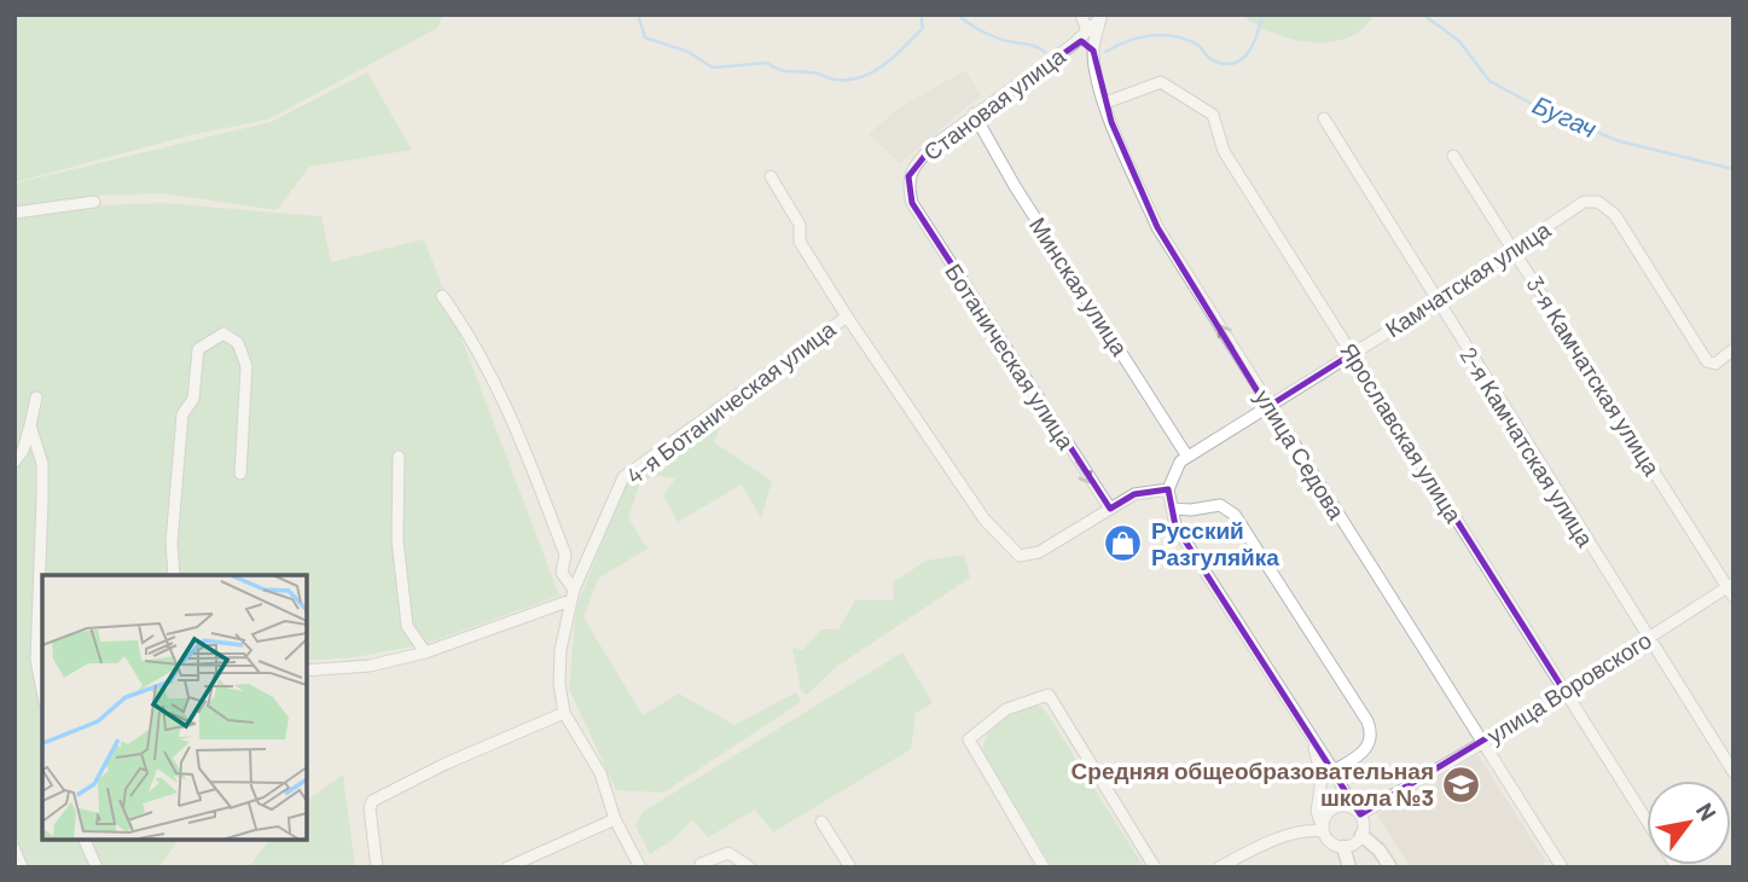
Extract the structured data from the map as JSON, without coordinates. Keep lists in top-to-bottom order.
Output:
{
  "streets": {
    "street": [
      "Становая улица",
      "Камчатская улица",
      "Минская улица",
      "Ботаническая улица",
      "3-я Камчатская улица",
      "4-я Ботаническая улица",
      "Ярославская улица",
      "2-я Камчатская улица",
      "улица Седова",
      "улица Воровского"
    ]
  },
  "crossings": [
    ["Становая улица", "Минская улица"],
    ["Становая улица", "Ботаническая улица"],
    ["Становая улица", "улица Седова"],
    ["Камчатская улица", "Минская улица"],
    ["Камчатская улица", "3-я Камчатская улица"],
    ["Камчатская улица", "Ярославская улица"],
    ["Камчатская улица", "2-я Камчатская улица"],
    ["Камчатская улица", "улица Седова"],
    ["3-я Камчатская улица", "улица Воровского"],
    ["Ярославская улица", "улица Седова"],
    ["Ярославская улица", "улица Воровского"],
    ["2-я Камчатская улица", "улица Воровского"],
    ["улица Седова", "улица Воровского"]
  ],
  "one_way": ["Ботаническая улица", "улица Седова"],
  "water": ["Бугач"],
  "places": {
    "shop": ["Русский Разгуляйка"],
    "school or university": ["Средняя общеобразовательная школа №3"]
  },
  "north": "top right"
}
